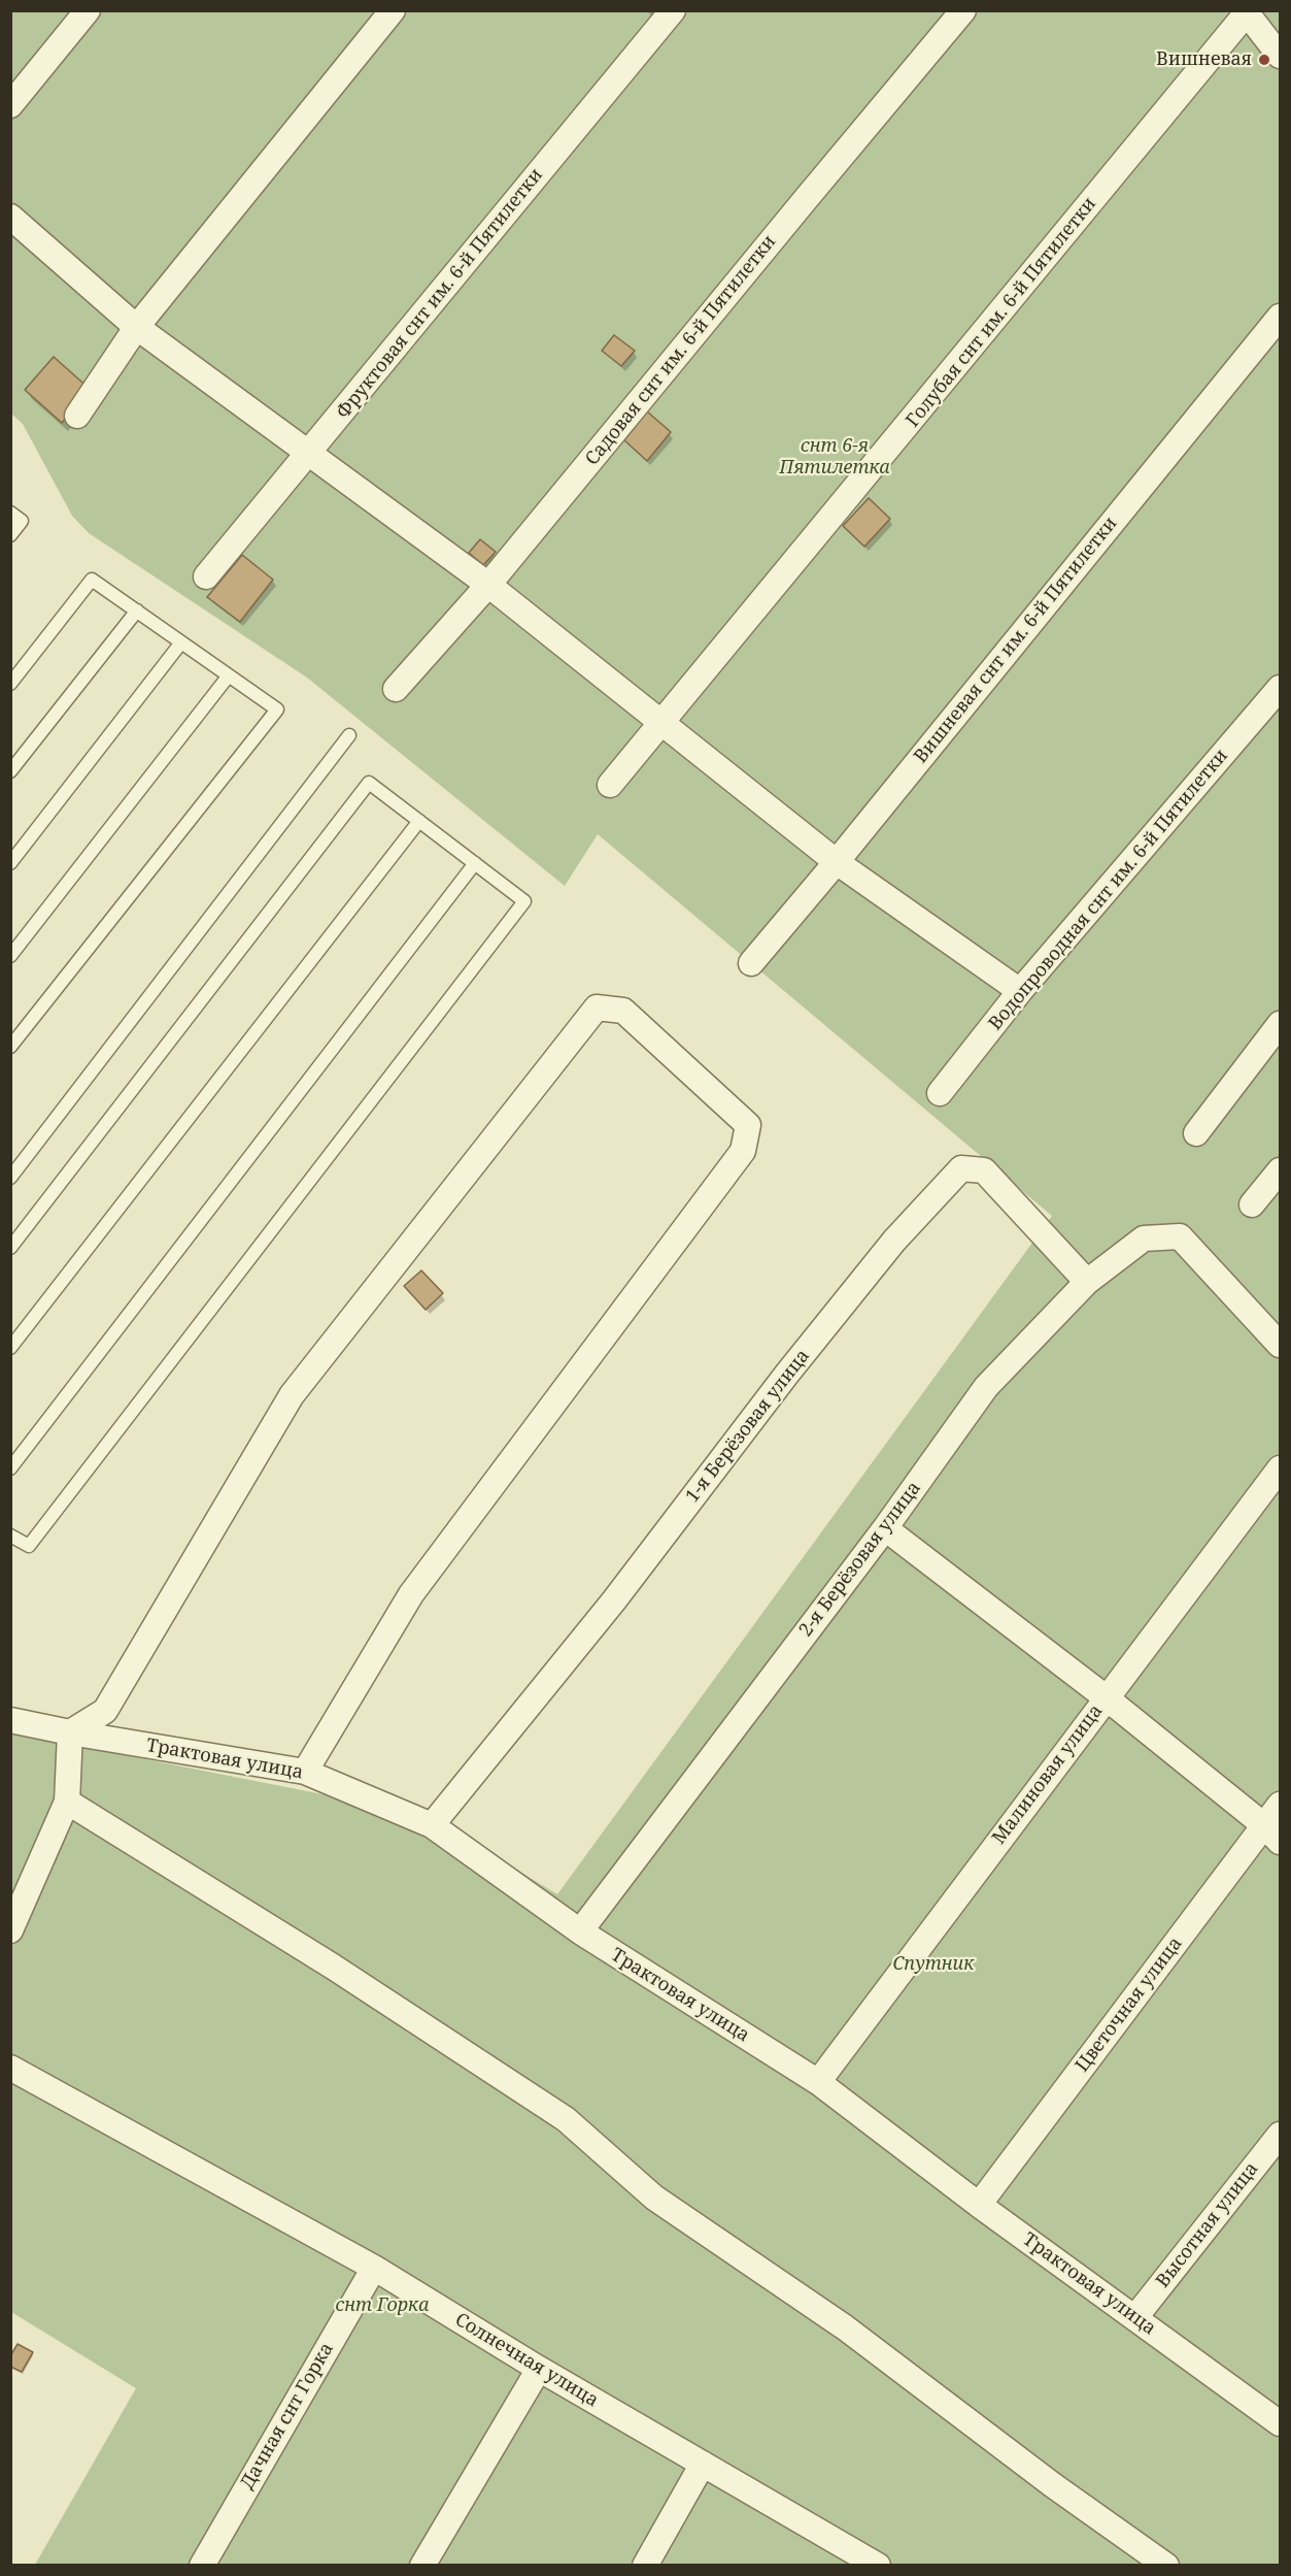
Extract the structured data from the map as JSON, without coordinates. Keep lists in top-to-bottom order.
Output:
{
  "streets": {
    "street": [
      "Фруктовая снт им. 6-й Пятилетки",
      "Голубая снт им. 6-й Пятилетки",
      "Садовая снт им. 6-й Пятилетки",
      "Вишневая снт им. 6-й Пятилетки",
      "Водопроводная снт им. 6-й Пятилетки",
      "1-я Берёзовая улица",
      "2-я Берёзовая улица",
      "Трактовая улица",
      "Малиновая улица",
      "Цветочная улица",
      "Высотная улица",
      "Солнечная улица",
      "Дачная снт Горка"
    ]
  },
  "crossings": [
    ["1-я Берёзовая улица", "2-я Берёзовая улица"],
    ["1-я Берёзовая улица", "Трактовая улица"],
    ["2-я Берёзовая улица", "Трактовая улица"],
    ["Трактовая улица", "Малиновая улица"],
    ["Трактовая улица", "Цветочная улица"],
    ["Трактовая улица", "Высотная улица"],
    ["Солнечная улица", "Дачная снт Горка"]
  ],
  "parks": ["снт 6-я Пятилетка", "Спутник", "снт Горка"],
  "places": ["Вишневая"]
}
